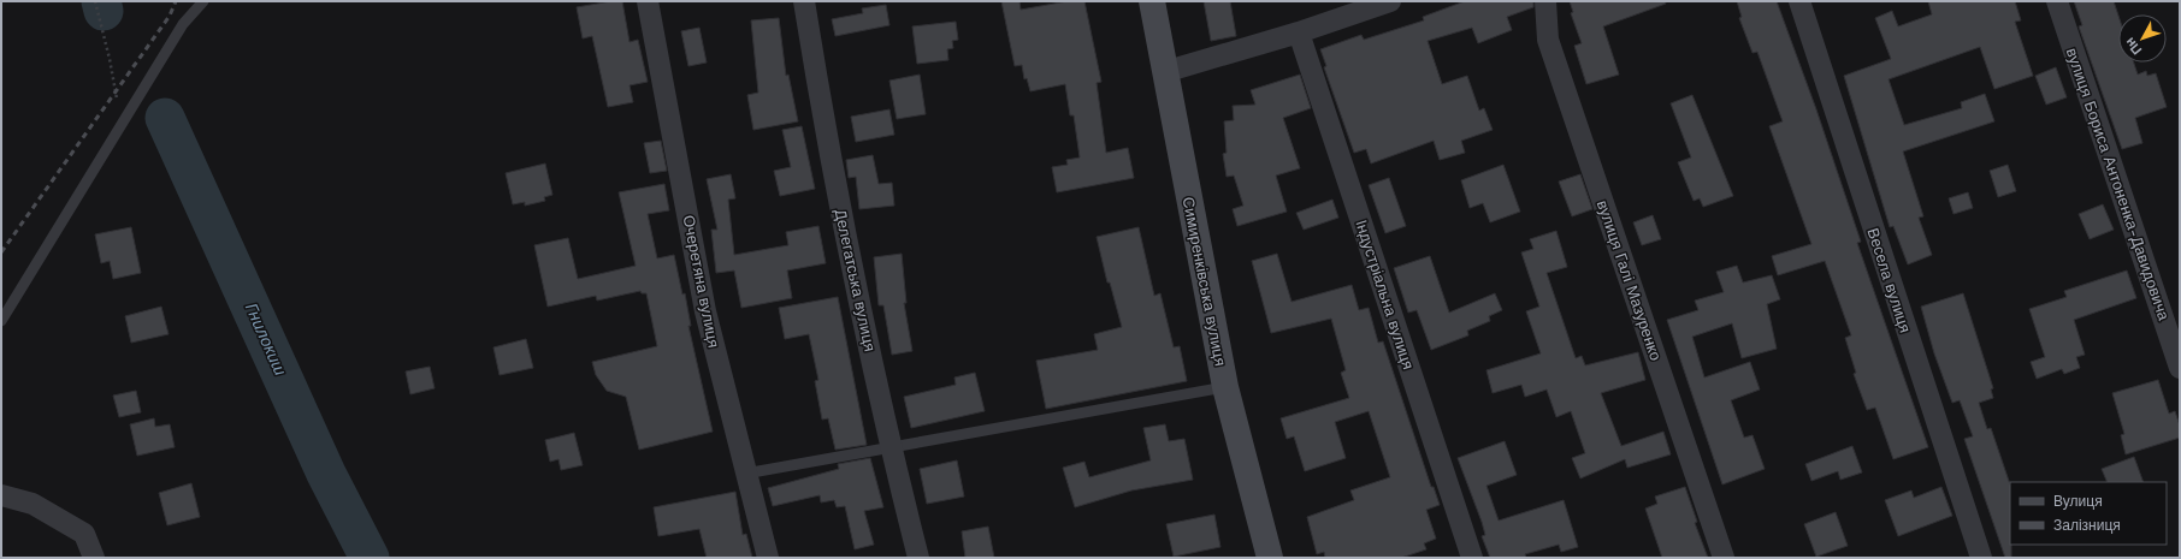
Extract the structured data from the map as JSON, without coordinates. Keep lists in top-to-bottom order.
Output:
{
  "streets": {
    "main road": ["Симиренківська вулиця"],
    "street": [
      "вулиця Бориса Антоненка-Давидовича",
      "Делегатська вулиця",
      "вулиця Галі Мазуренко",
      "Весела вулиця",
      "Очеретяна вулиця",
      "Індустріальна вулиця"
    ]
  },
  "water": ["Гнилокиш"],
  "legend": ["Вулиця", "Залізниця"],
  "north": "bottom left"
}
